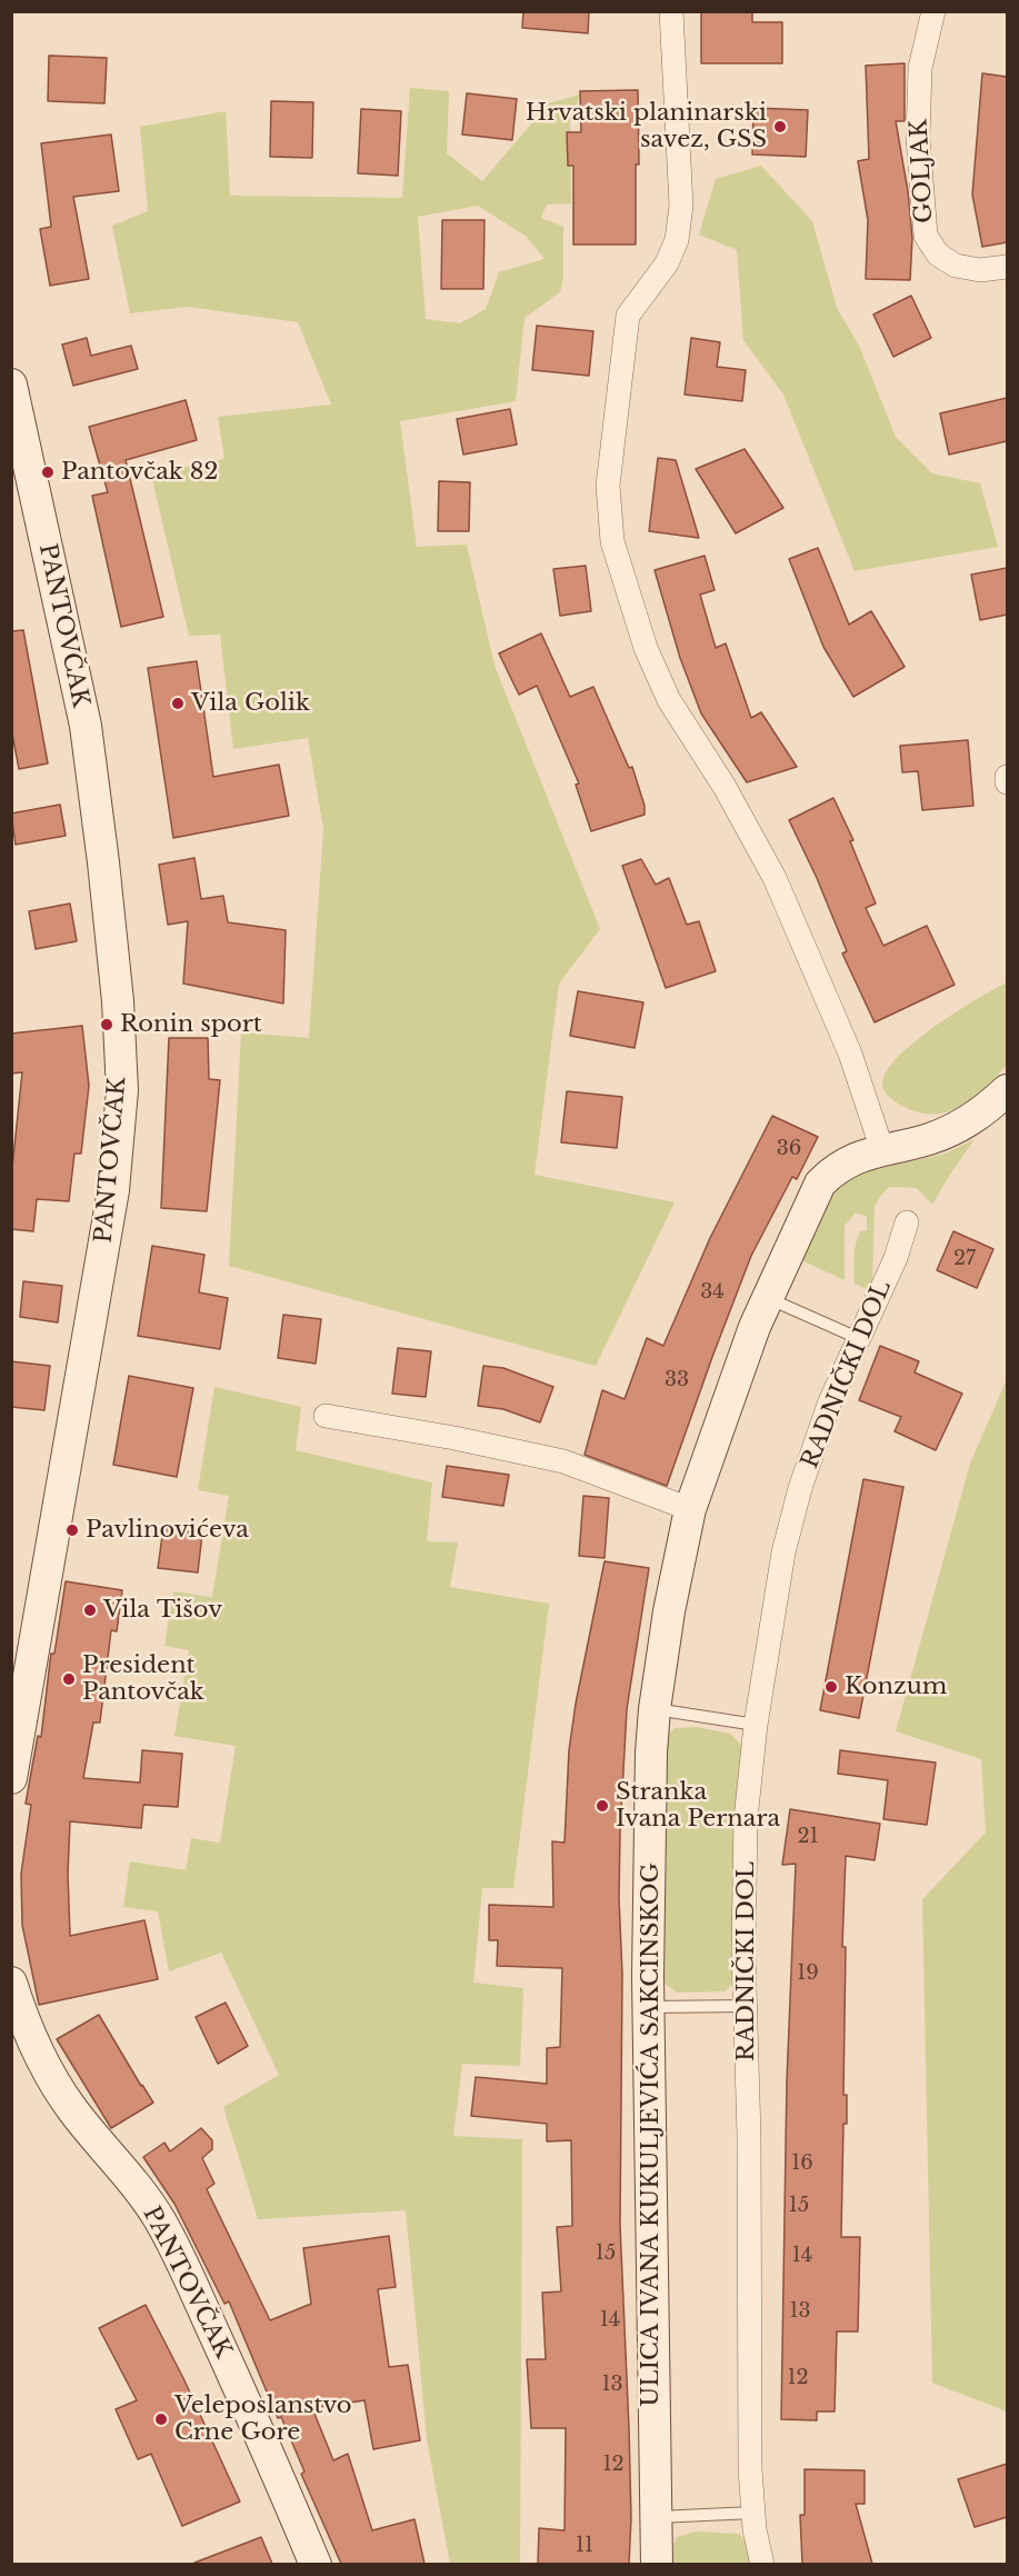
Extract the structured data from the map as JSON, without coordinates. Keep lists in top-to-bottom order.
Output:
{
  "streets": {
    "main road": ["PANTOVČAK", "ULICA IVANA KUKULJEVIĆA SAKCINSKOG"],
    "street": ["GOLJAK", "RADNIČKI DOL"]
  },
  "places": [
    "Hrvatski planinarski savez, GSS",
    "Pantovčak 82",
    "Vila Golik",
    "Ronin sport",
    "Pavlinovićeva",
    "Vila Tišov",
    "President Pantovčak",
    "Konzum",
    "Stranka Ivana Pernara",
    "Veleposlanstvo Crne Gore"
  ],
  "house_numbers": [
    "36",
    "27",
    "34",
    "33",
    "21",
    "19",
    "16",
    "15",
    "15",
    "14",
    "13",
    "14",
    "12",
    "13",
    "12",
    "11"
  ]
}
